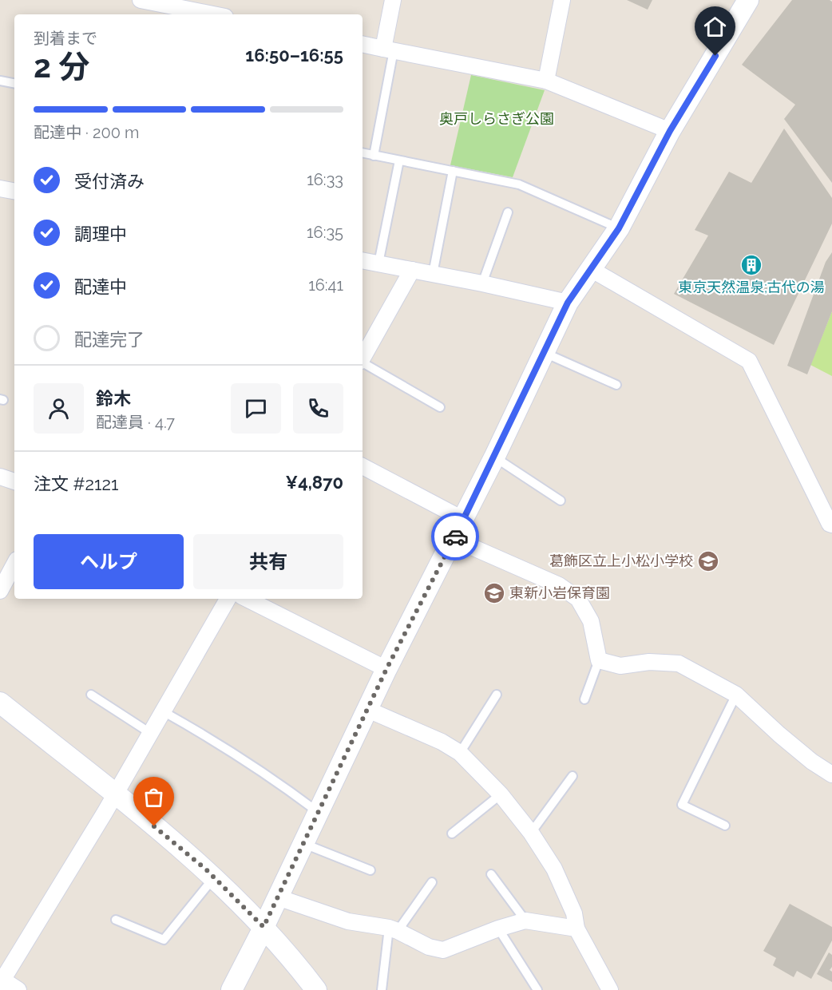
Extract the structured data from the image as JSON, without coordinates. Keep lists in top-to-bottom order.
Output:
{
  "parks": ["奥戸しらさぎ公園"],
  "places": {
    "building": ["東京天然温泉;古代の湯"],
    "school or university": ["葛飾区立上小松小学校", "東新小岩保育園"]
  },
  "page": {
    "heading": ["2 分", "到着まで", "16:50–16:55"],
    "panel": [
      "鈴木",
      "配達員 · 4.7",
      "注文 #2121",
      "¥4,870"
    ],
    "bar": "配達中 · 200 m",
    "list": [
      ["受付済み", "16:33"],
      ["調理中", "16:35"],
      ["配達中", "16:41"],
      "配達完了"
    ],
    "buttons": ["ヘルプ", "共有"]
  }
}
